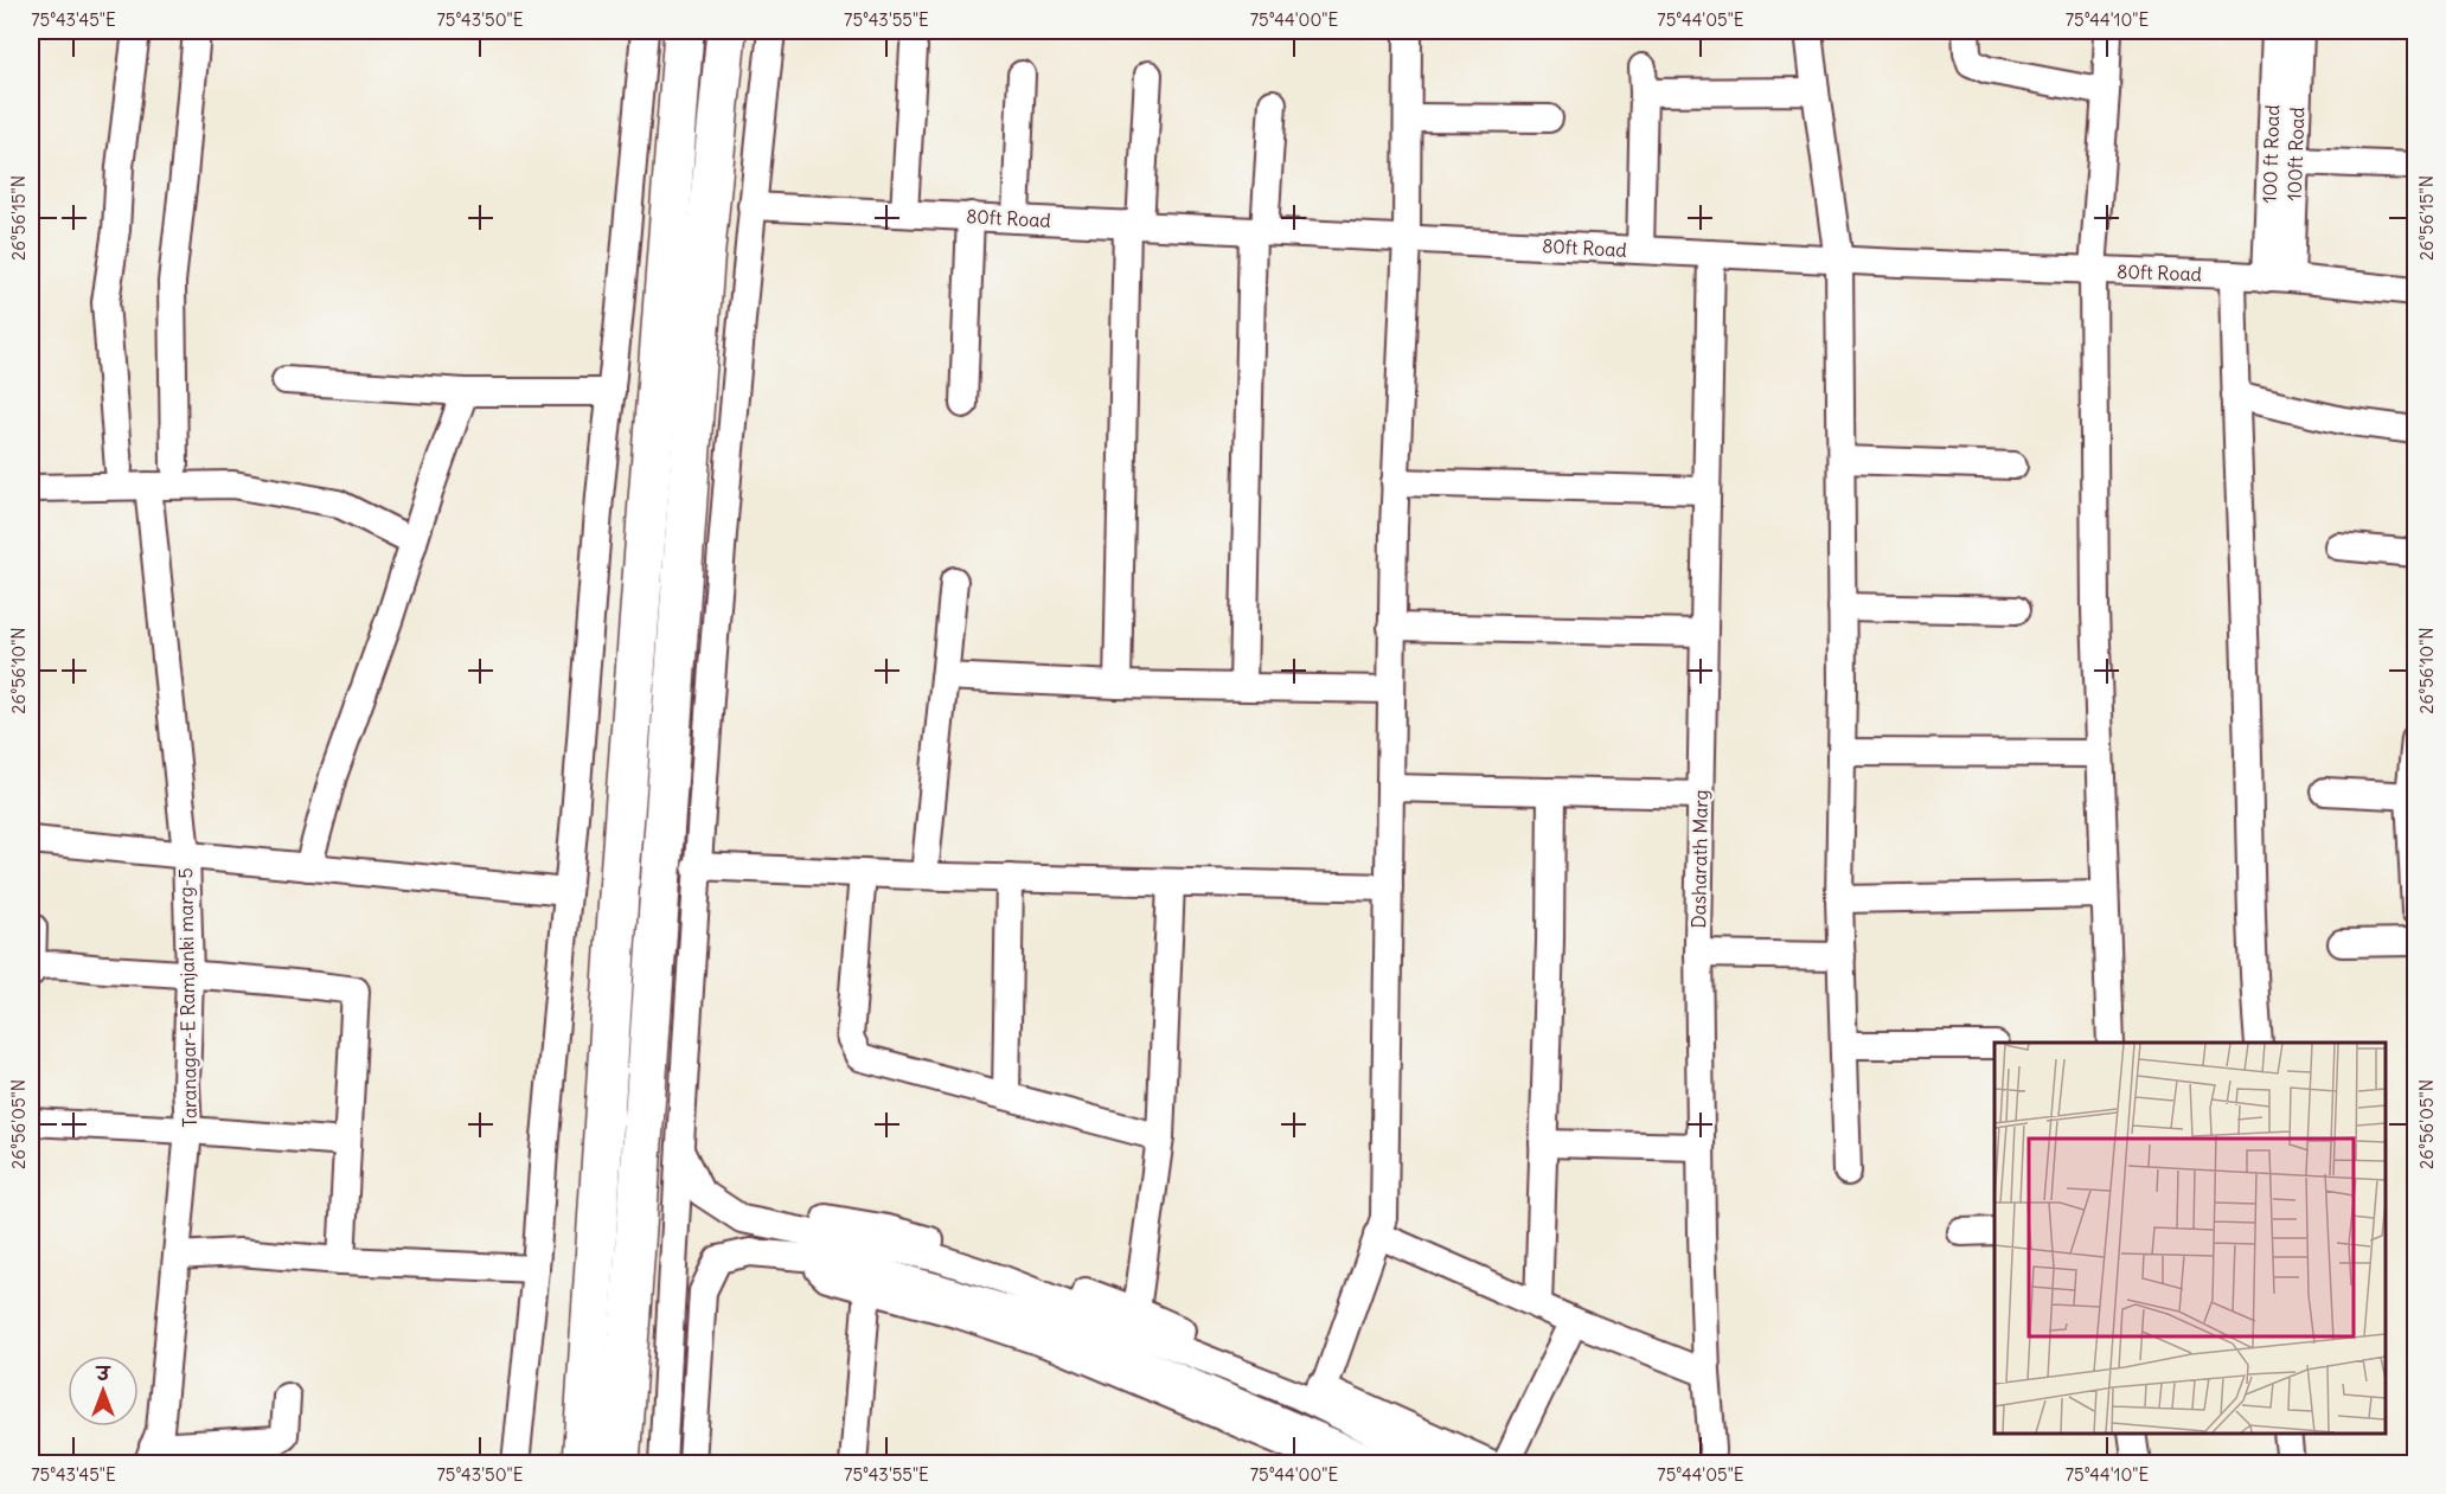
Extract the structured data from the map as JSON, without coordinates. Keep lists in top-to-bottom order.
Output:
{
  "streets": {
    "street": [
      "100 ft Road",
      "100ft Road",
      "80ft Road",
      "Dasharath Marg",
      "Taranagar-E Ramjanki marg-5"
    ]
  },
  "crossings": [
    ["100 ft Road", "100ft Road"],
    ["100 ft Road", "80ft Road"],
    ["100ft Road", "80ft Road"],
    ["80ft Road", "Dasharath Marg"]
  ],
  "north": "top",
  "coordinates": [
    "75°43'45\"E",
    "75°43'50\"E",
    "75°43'55\"E",
    "75°44'00\"E",
    "75°44'05\"E",
    "75°44'10\"E",
    "26°56'15\"N",
    "26°56'10\"N",
    "26°56'05\"N"
  ]
}
